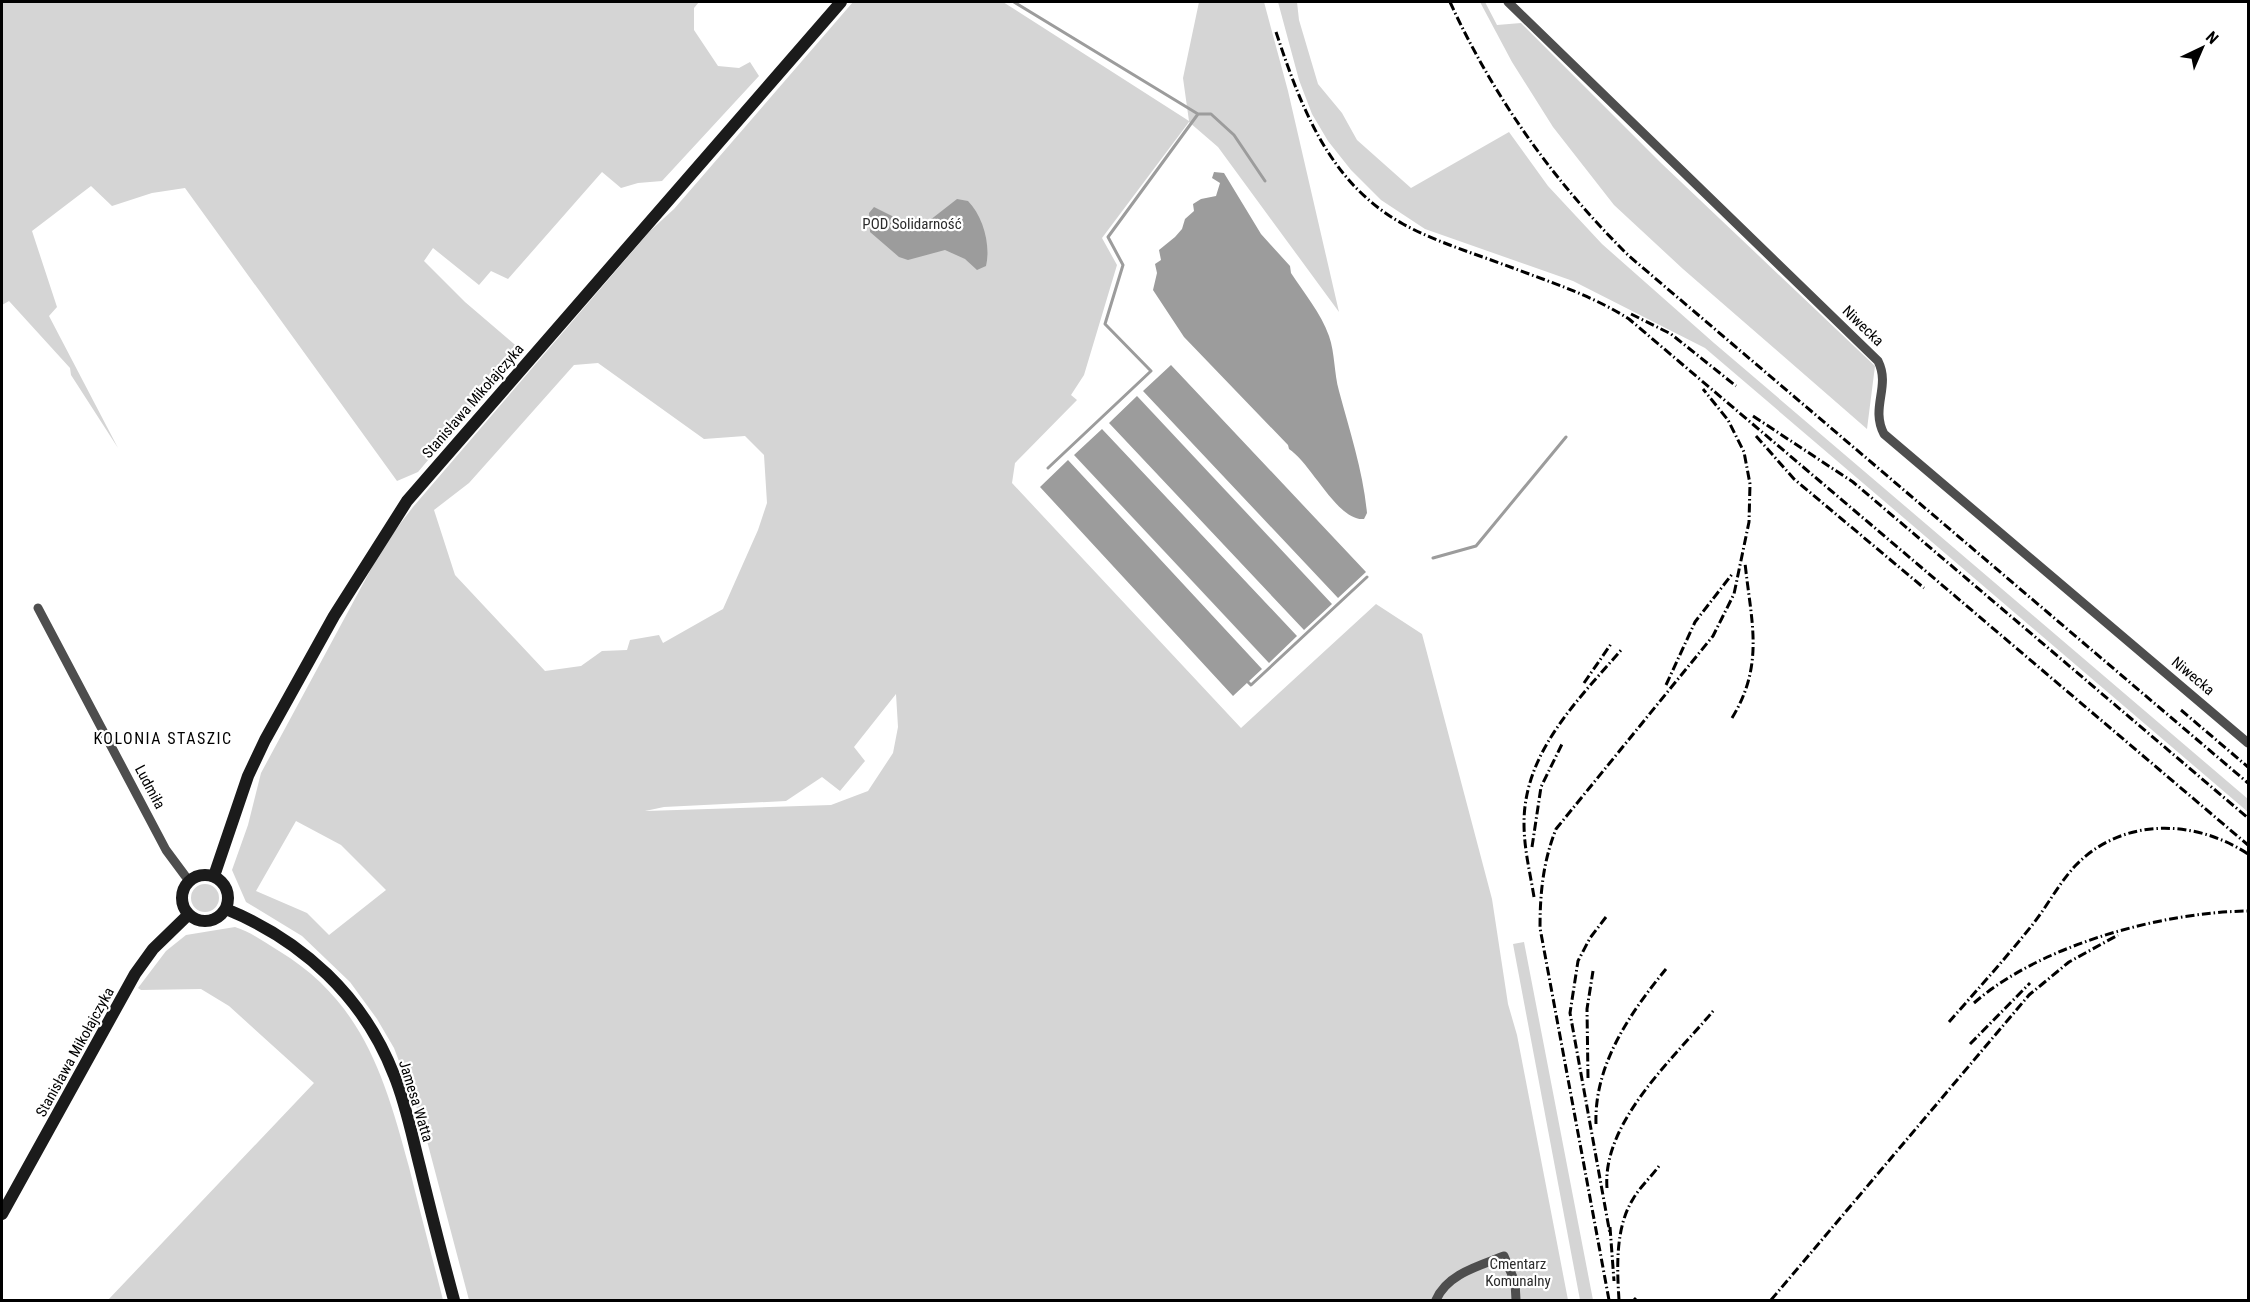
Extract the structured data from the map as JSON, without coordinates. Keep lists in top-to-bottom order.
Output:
{
  "streets": {
    "street": [
      "Niwecka",
      "Stanisława Mikołajczyka",
      "Ludmiła",
      "Jamesa Watta"
    ]
  },
  "crossings": [
    ["Stanisława Mikołajczyka", "Ludmiła"],
    ["Stanisława Mikołajczyka", "Jamesa Watta"],
    ["Ludmiła", "Jamesa Watta"]
  ],
  "districts": ["KOLONIA STASZIC"],
  "parks": ["POD Solidarność", "Cmentarz Komunalny"],
  "north": "top right"
}
